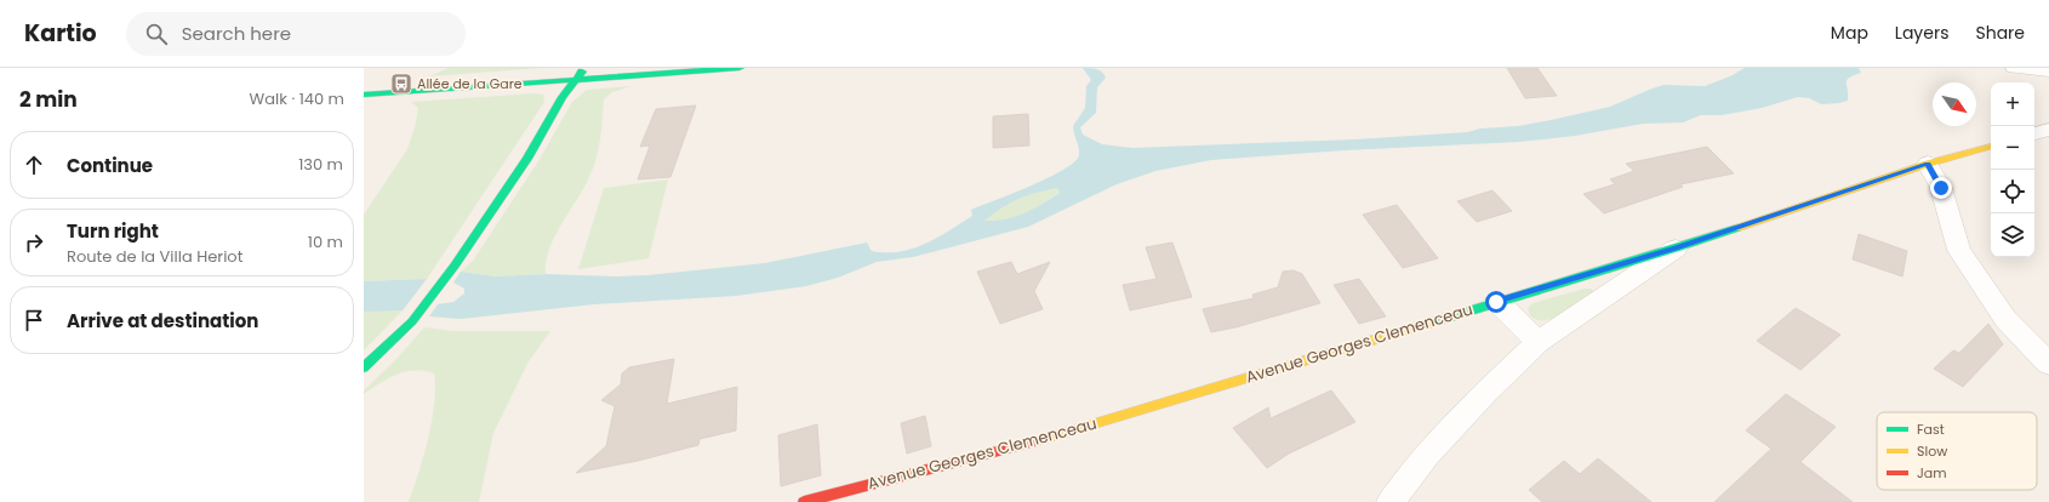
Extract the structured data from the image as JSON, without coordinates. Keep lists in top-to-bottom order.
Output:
{
  "streets": {
    "street": ["Avenue Georges Clemenceau"]
  },
  "places": {
    "bus stop": ["Allée de la Gare"]
  },
  "legend": ["Fast", "Slow", "Jam"],
  "north": "bottom right",
  "page": {
    "header": "Kartio",
    "search": "Search here",
    "nav": ["Map", "Layers", "Share"],
    "heading": ["2 min", "Walk · 140 m"],
    "map_buttons": ["+", "−"],
    "list": [
      ["Continue", "130 m"],
      ["Turn right", "Route de la Villa Heriot", "10 m"],
      "Arrive at destination"
    ]
  }
}
